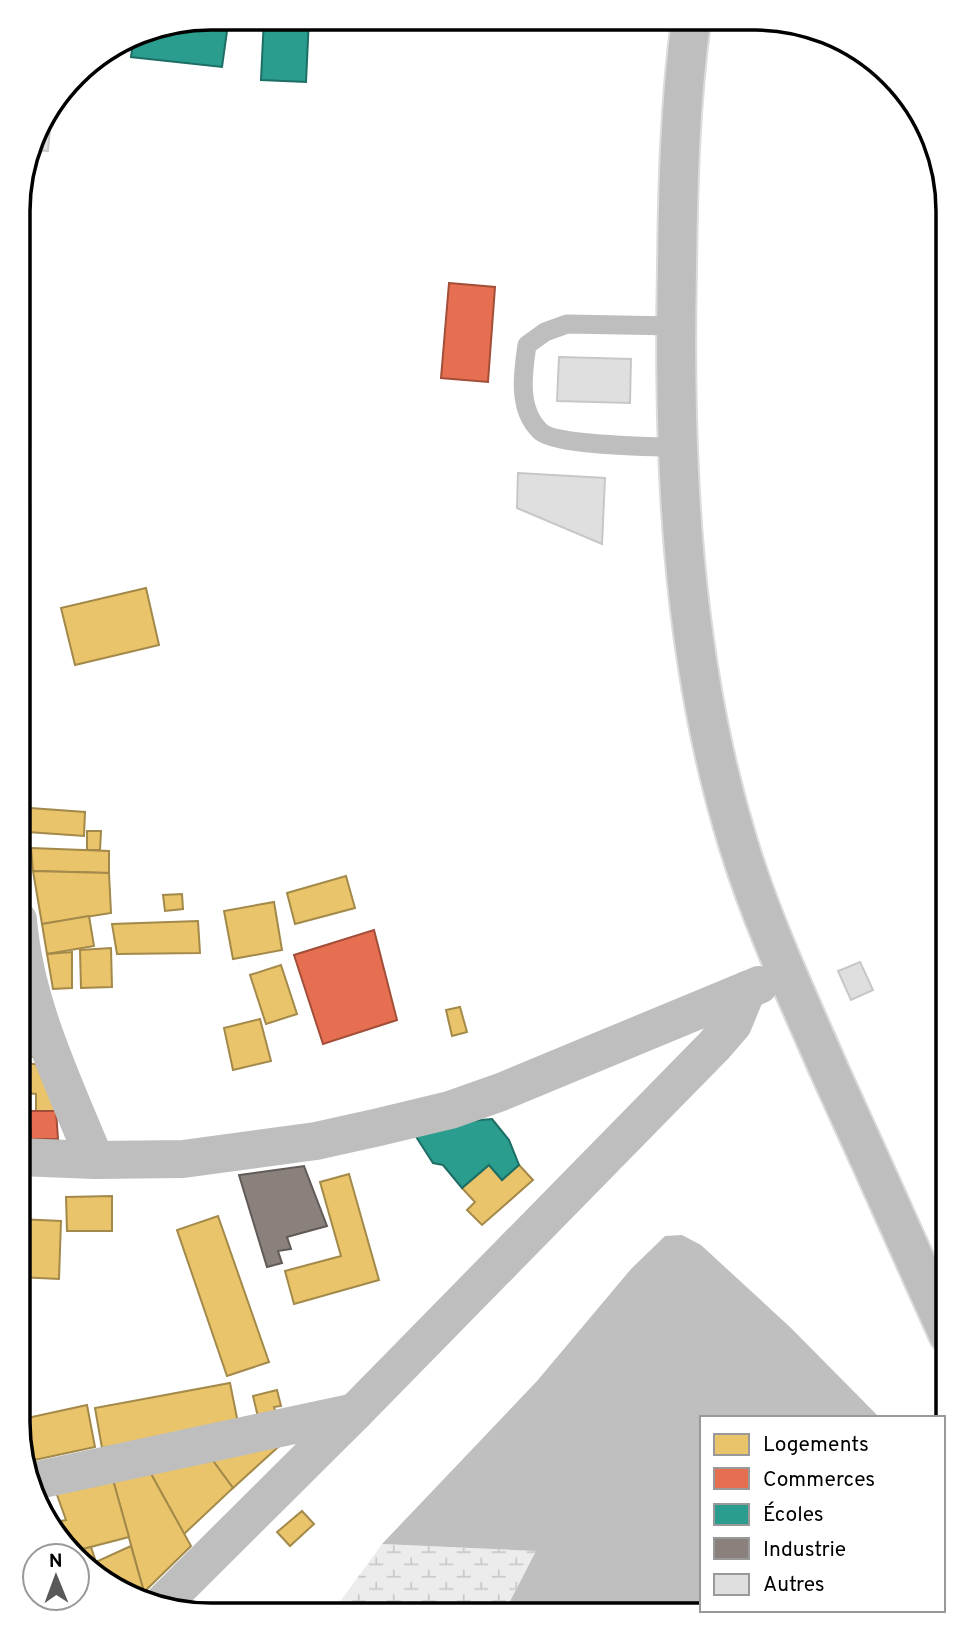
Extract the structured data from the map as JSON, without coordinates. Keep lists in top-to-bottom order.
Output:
{
  "legend": [
    "Logements",
    "Commerces",
    "Écoles",
    "Industrie",
    "Autres"
  ],
  "north": "top"
}
